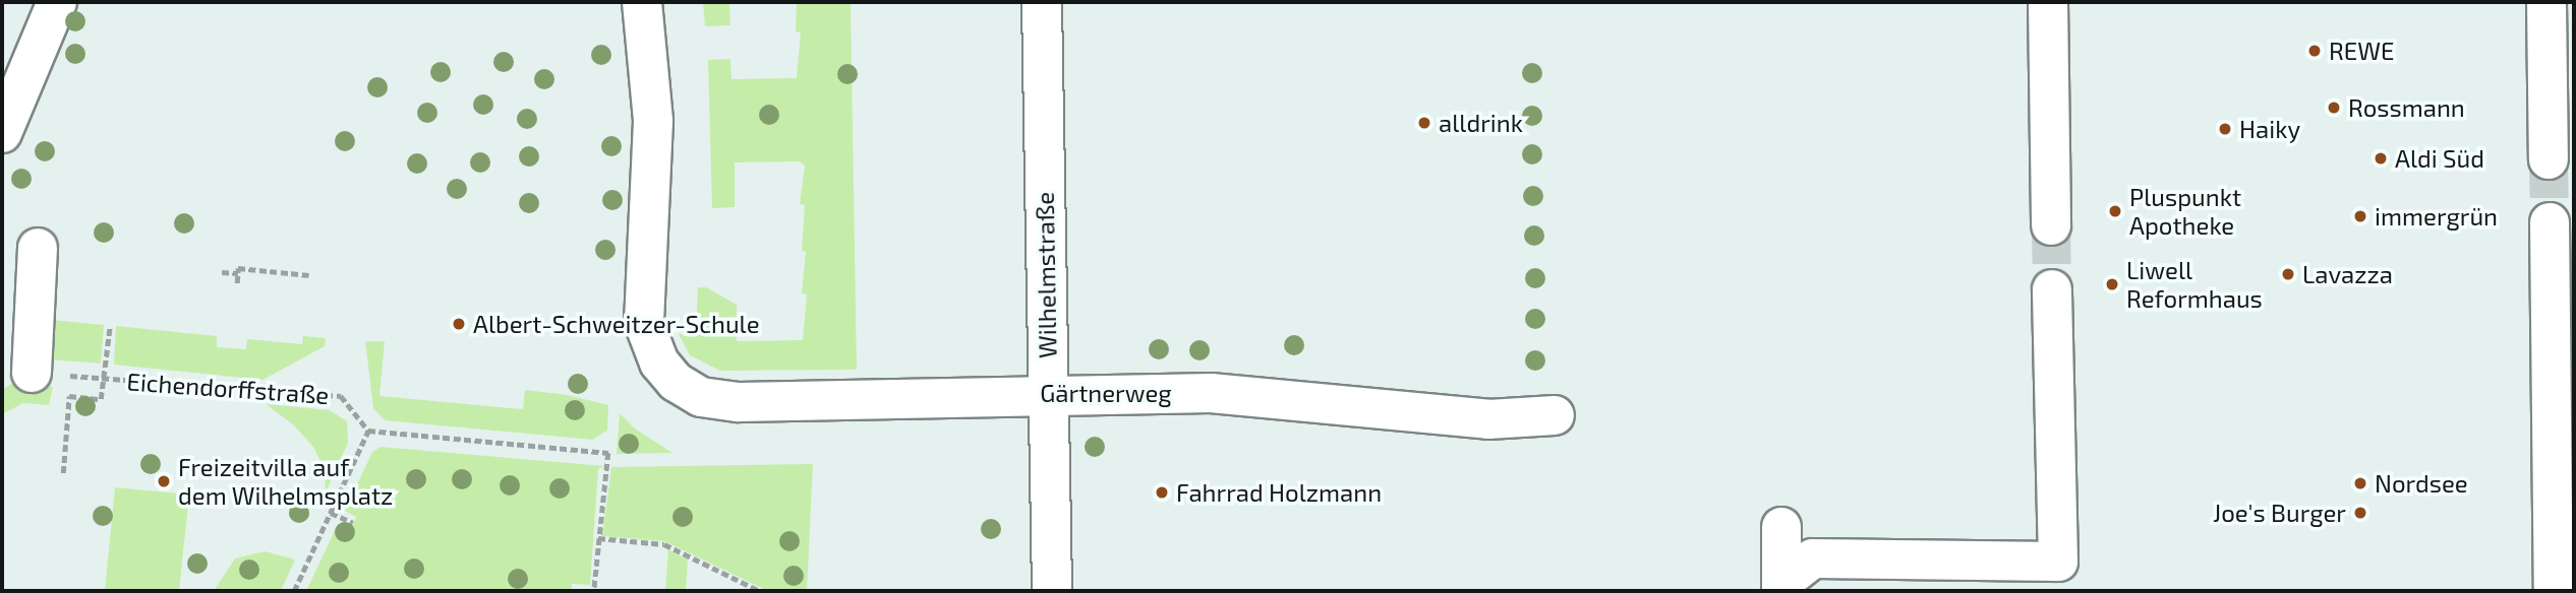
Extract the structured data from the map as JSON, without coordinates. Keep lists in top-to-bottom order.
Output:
{
  "streets": {
    "street": ["Wilhelmstraße", "Gärtnerweg"],
    "path": ["Eichendorffstraße"]
  },
  "crossings": [
    ["Wilhelmstraße", "Gärtnerweg"]
  ],
  "places": [
    "REWE",
    "Rossmann",
    "alldrink",
    "Haiky",
    "Aldi Süd",
    "Pluspunkt Apotheke",
    "immergrün",
    "Lavazza",
    "Liwell Reformhaus",
    "Albert-Schweitzer-Schule",
    "Freizeitvilla auf dem Wilhelmsplatz",
    "Nordsee",
    "Fahrrad Holzmann",
    "Joe's Burger"
  ]
}
